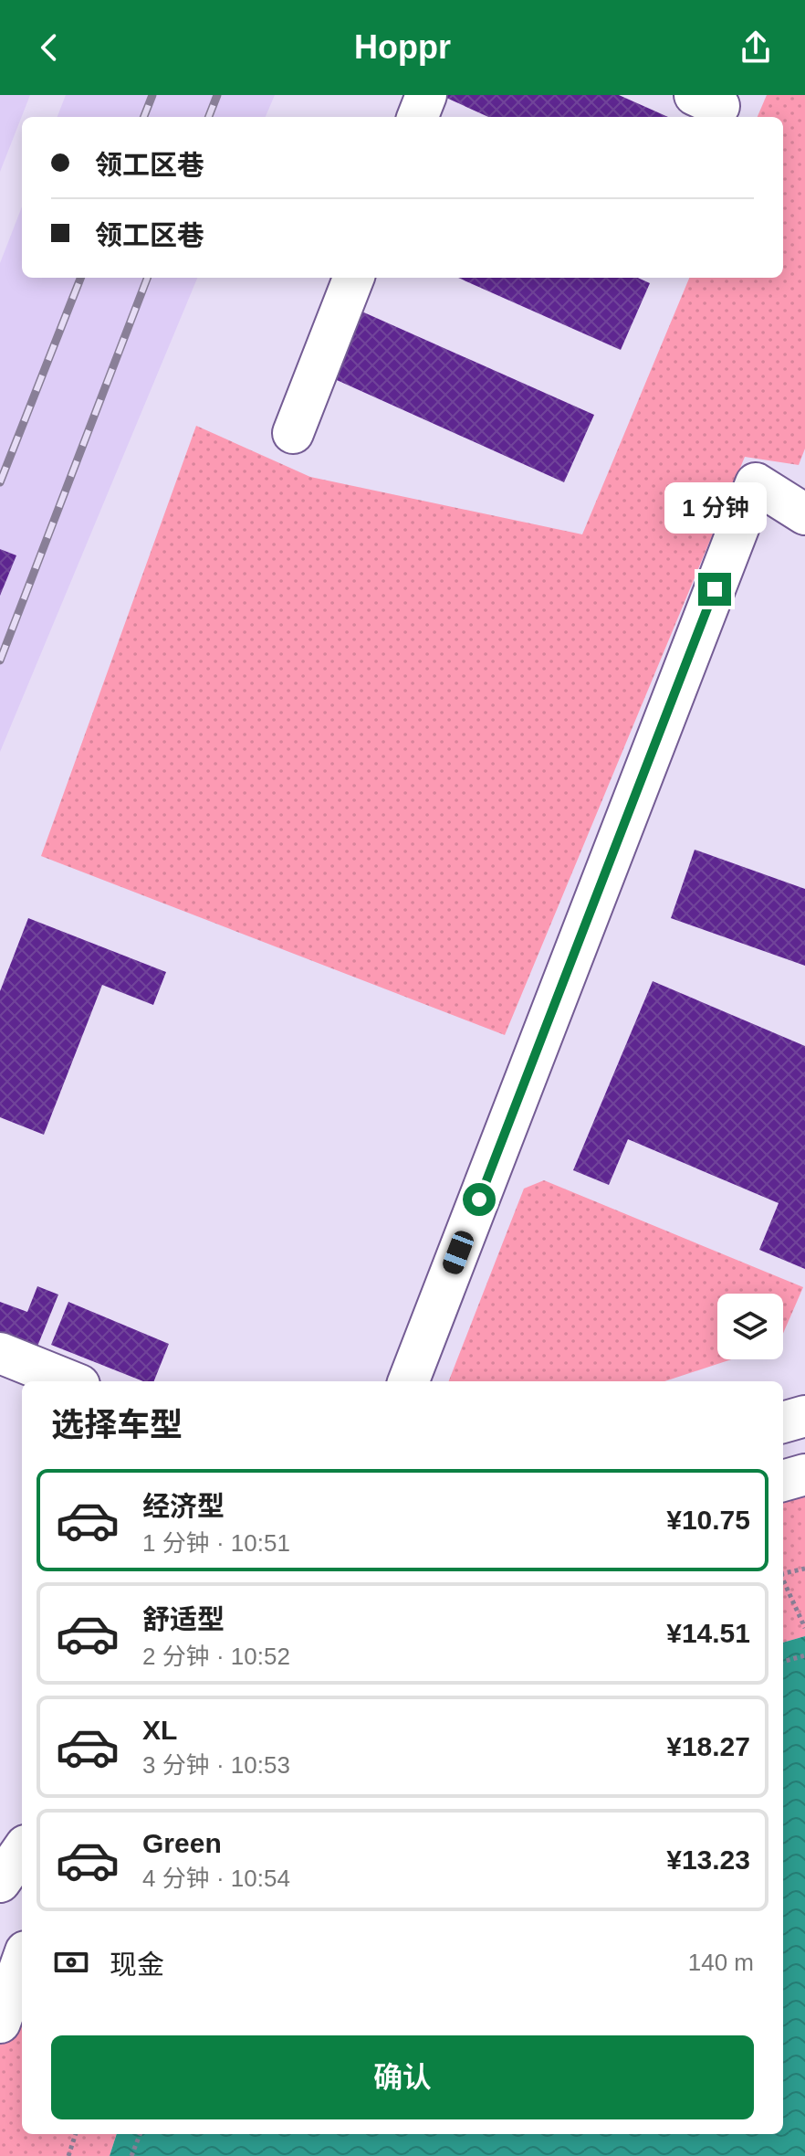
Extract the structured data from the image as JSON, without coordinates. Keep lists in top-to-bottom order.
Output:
{
  "page": {
    "header": "Hoppr",
    "banner": ["领工区巷", "领工区巷"],
    "bubble": "1 分钟",
    "heading": "选择车型",
    "list": [
      {
        "name": "经济型",
        "note": "1 分钟 · 10:51",
        "value": "¥10.75"
      },
      {
        "name": "舒适型",
        "note": "2 分钟 · 10:52",
        "value": "¥14.51"
      },
      {
        "name": "XL",
        "note": "3 分钟 · 10:53",
        "value": "¥18.27"
      },
      {
        "name": "Green",
        "note": "4 分钟 · 10:54",
        "value": "¥13.23"
      }
    ],
    "pay": ["现金", "140 m"],
    "buttons": "确认"
  }
}
